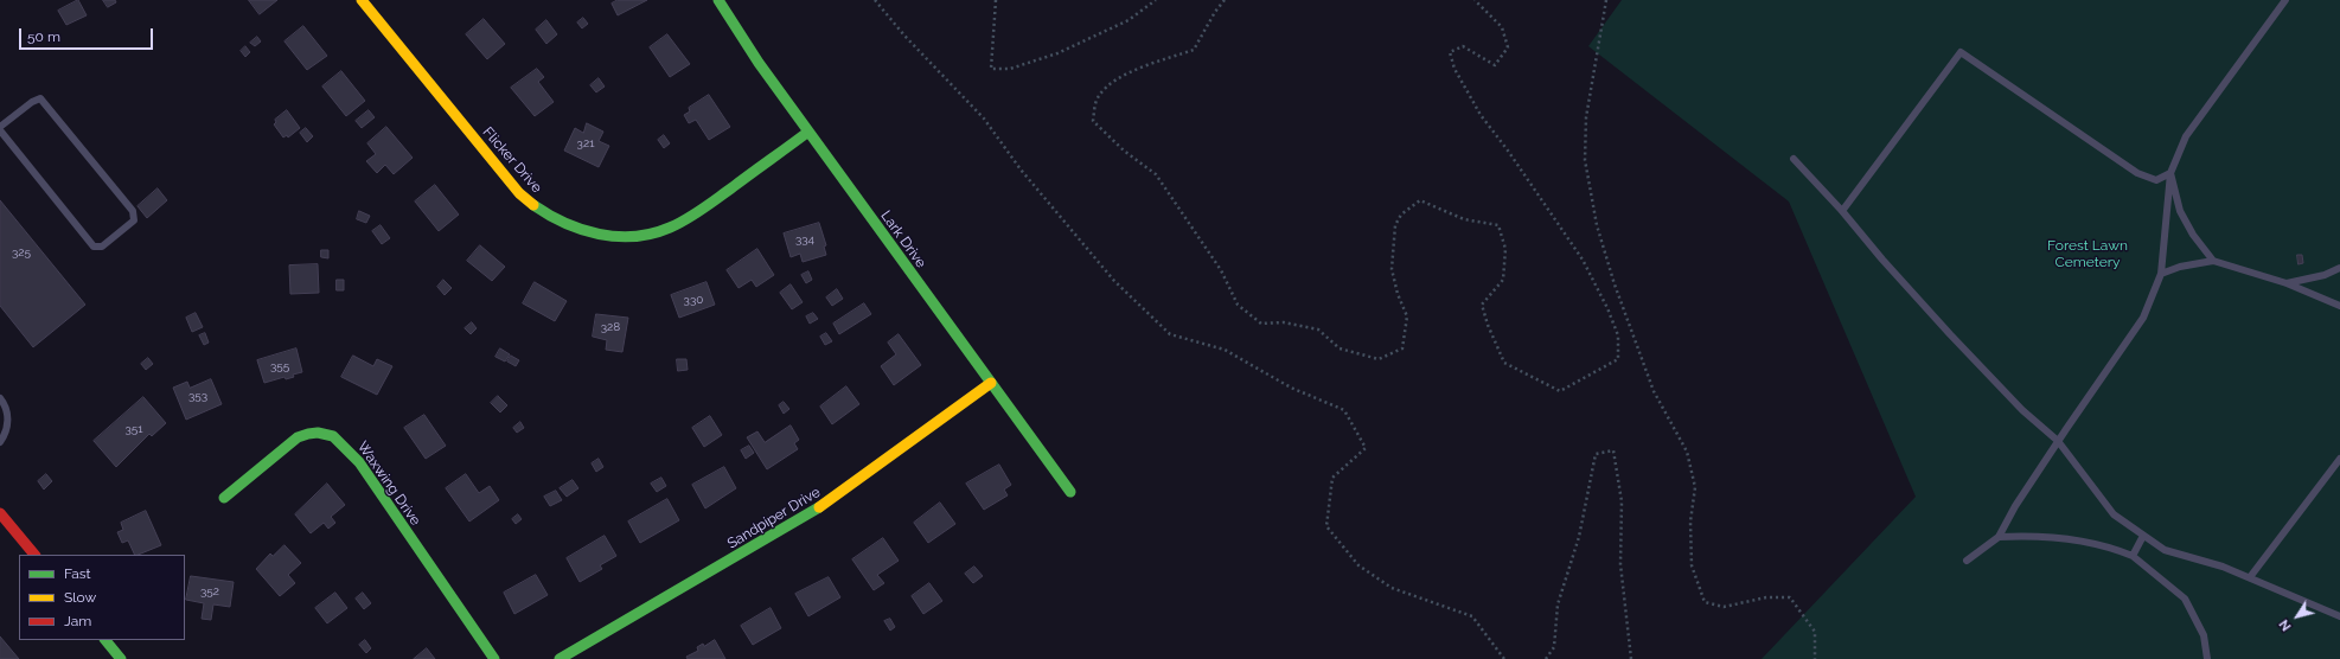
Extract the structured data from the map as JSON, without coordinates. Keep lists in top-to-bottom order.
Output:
{
  "streets": {
    "street": [
      "Flicker Drive",
      "Lark Drive",
      "Waxwing Drive",
      "Sandpiper Drive"
    ]
  },
  "crossings": [
    ["Flicker Drive", "Lark Drive"],
    ["Lark Drive", "Sandpiper Drive"]
  ],
  "parks": ["Forest Lawn Cemetery"],
  "house_numbers": [
    "321",
    "334",
    "325",
    "330",
    "328",
    "355",
    "353",
    "351",
    "352"
  ],
  "legend": ["Fast", "Slow", "Jam"],
  "scale_bar": "50 m",
  "north": "bottom left"
}
